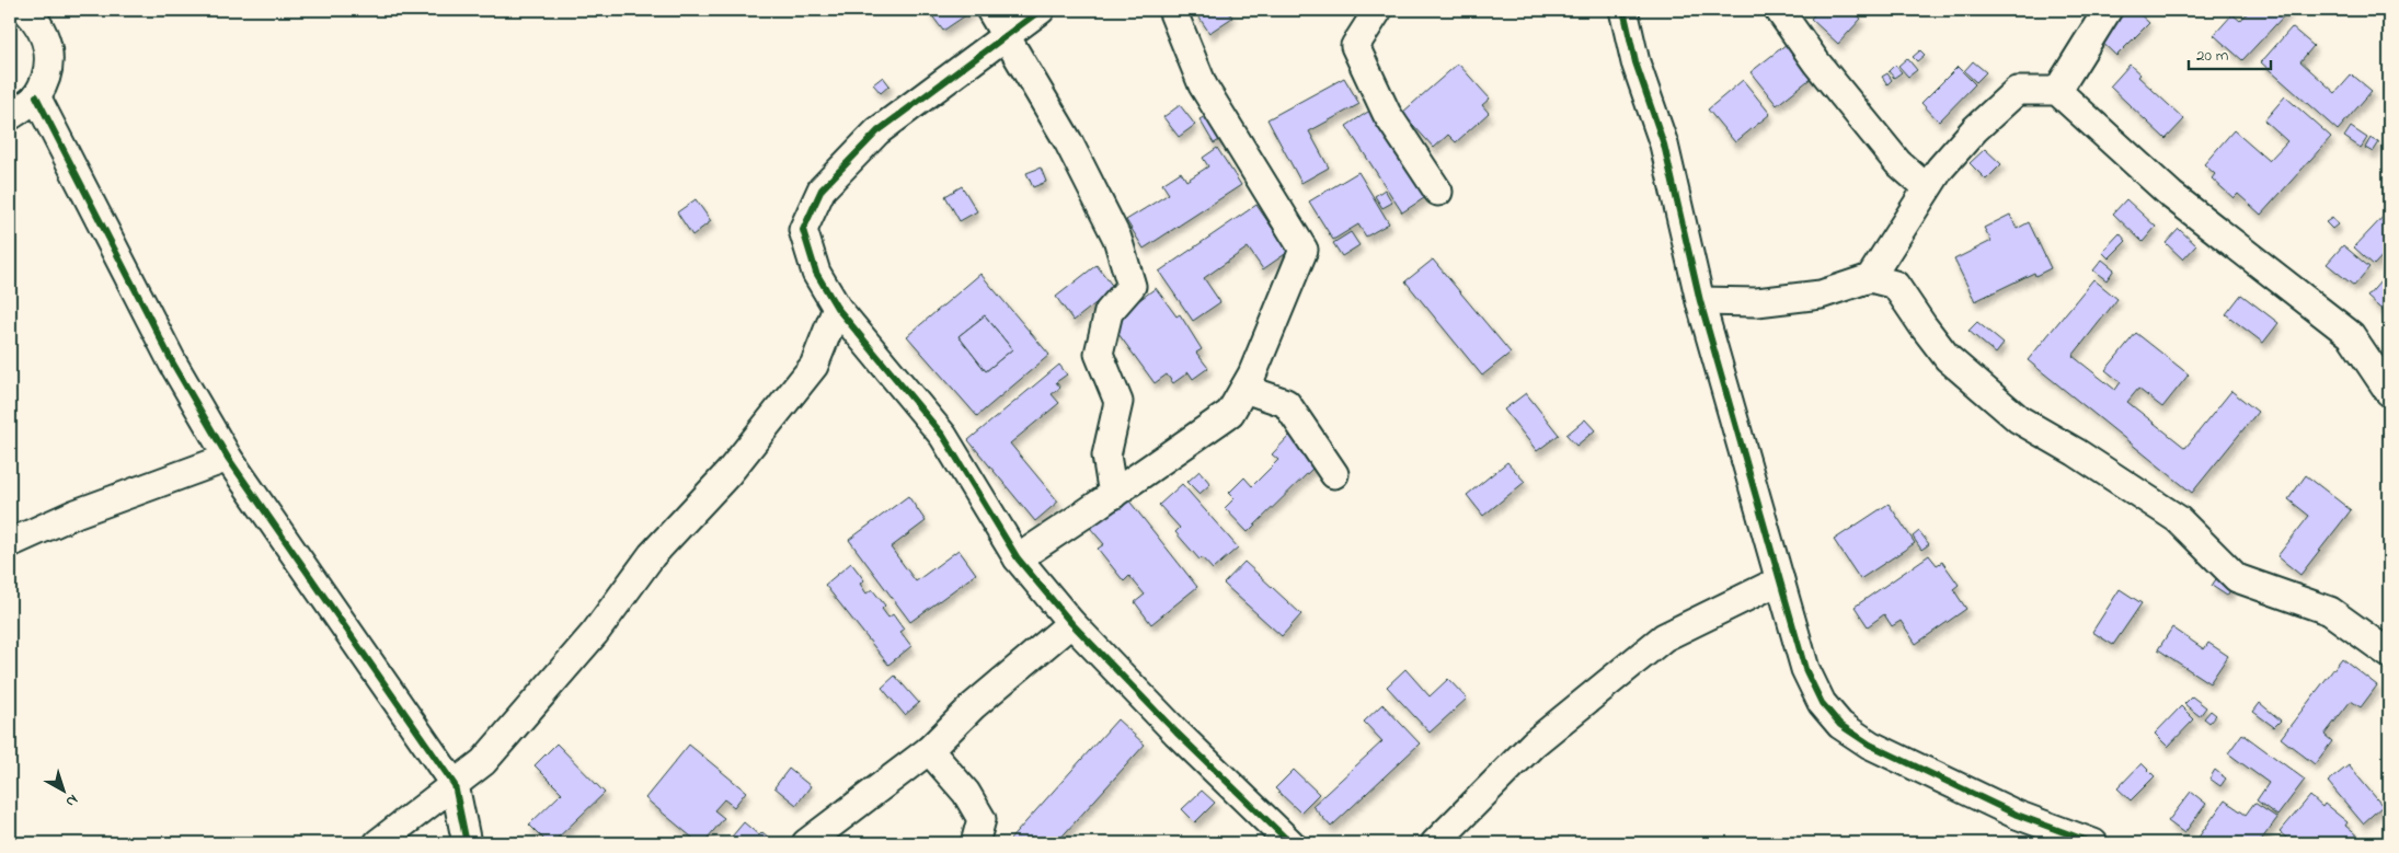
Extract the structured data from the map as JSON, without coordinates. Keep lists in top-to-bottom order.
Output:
{
  "scale_bar": "20 m",
  "north": "bottom right"
}
